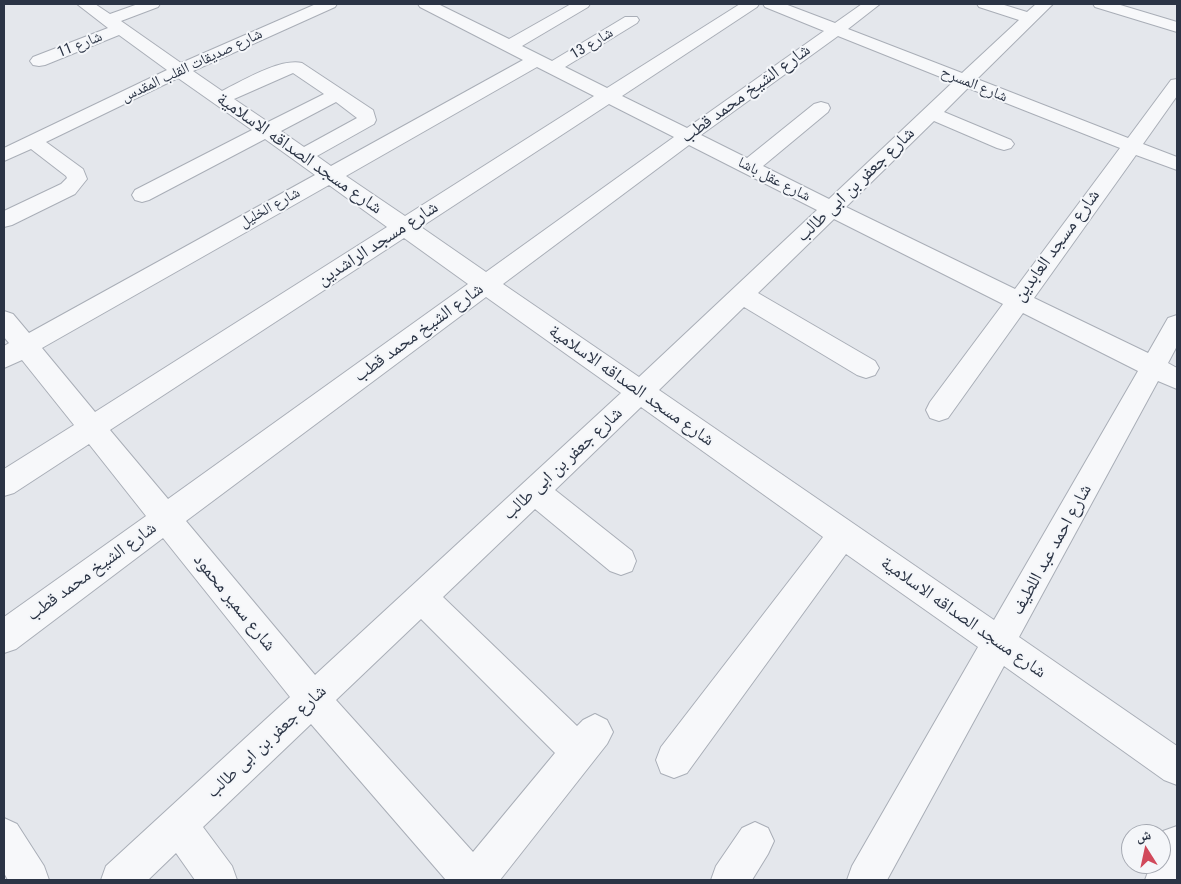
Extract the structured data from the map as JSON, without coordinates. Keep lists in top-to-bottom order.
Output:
{
  "streets": {
    "street": [
      "شارع 13",
      "شارع 11",
      "شارع صديقات القلب المقدس",
      "شارع المسرح",
      "شارع الشيخ محمد قطب",
      "شارع مسجد الصداقه الاسلامية",
      "شارع عقل باشا",
      "شارع جعفر بن ابى طالب",
      "شارع الخليل",
      "شارع مسجد الراشدين",
      "شارع مسجد العابدين",
      "شارع احمد عبد اللطيف",
      "شارع سمير محمود"
    ]
  },
  "crossings": [
    ["شارع 13", "شارع عقل باشا"],
    ["شارع 13", "شارع الخليل"],
    ["شارع 11", "شارع مسجد الصداقه الاسلامية"],
    ["شارع صديقات القلب المقدس", "شارع مسجد الصداقه الاسلامية"],
    ["شارع المسرح", "شارع الشيخ محمد قطب"],
    ["شارع المسرح", "شارع جعفر بن ابى طالب"],
    ["شارع المسرح", "شارع مسجد العابدين"],
    ["شارع الشيخ محمد قطب", "شارع مسجد الصداقه الاسلامية"],
    ["شارع الشيخ محمد قطب", "شارع عقل باشا"],
    ["شارع الشيخ محمد قطب", "شارع سمير محمود"],
    ["شارع مسجد الصداقه الاسلامية", "شارع جعفر بن ابى طالب"],
    ["شارع مسجد الصداقه الاسلامية", "شارع الخليل"],
    ["شارع مسجد الصداقه الاسلامية", "شارع مسجد الراشدين"],
    ["شارع مسجد الصداقه الاسلامية", "شارع احمد عبد اللطيف"],
    ["شارع عقل باشا", "شارع جعفر بن ابى طالب"],
    ["شارع عقل باشا", "شارع الخليل"],
    ["شارع عقل باشا", "شارع مسجد الراشدين"],
    ["شارع عقل باشا", "شارع مسجد العابدين"],
    ["شارع عقل باشا", "شارع احمد عبد اللطيف"],
    ["شارع جعفر بن ابى طالب", "شارع سمير محمود"],
    ["شارع الخليل", "شارع سمير محمود"],
    ["شارع مسجد الراشدين", "شارع سمير محمود"]
  ],
  "north": "top"
}
